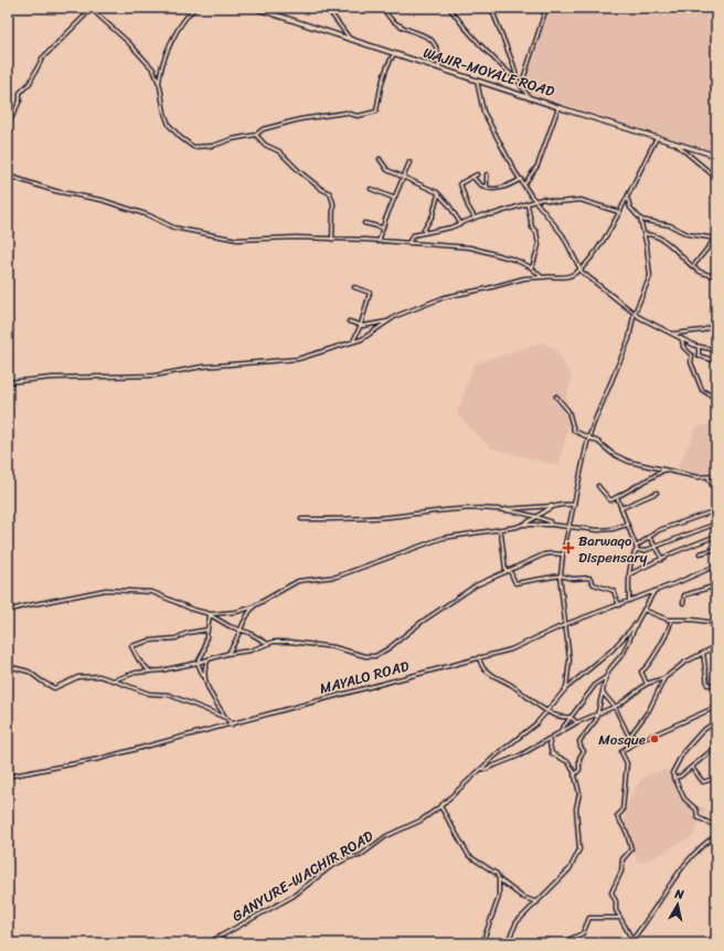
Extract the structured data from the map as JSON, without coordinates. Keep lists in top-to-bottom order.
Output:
{
  "streets": {
    "main road": ["WAJIR-MOYALE ROAD"],
    "street": ["MAYALO ROAD", "GANYURE-WACHIR ROAD"]
  },
  "crossings": [
    ["MAYALO ROAD", "GANYURE-WACHIR ROAD"]
  ],
  "places": {
    "health": ["Barwaqo Dispensary"],
    "other": ["Mosque"]
  },
  "north": "top"
}
